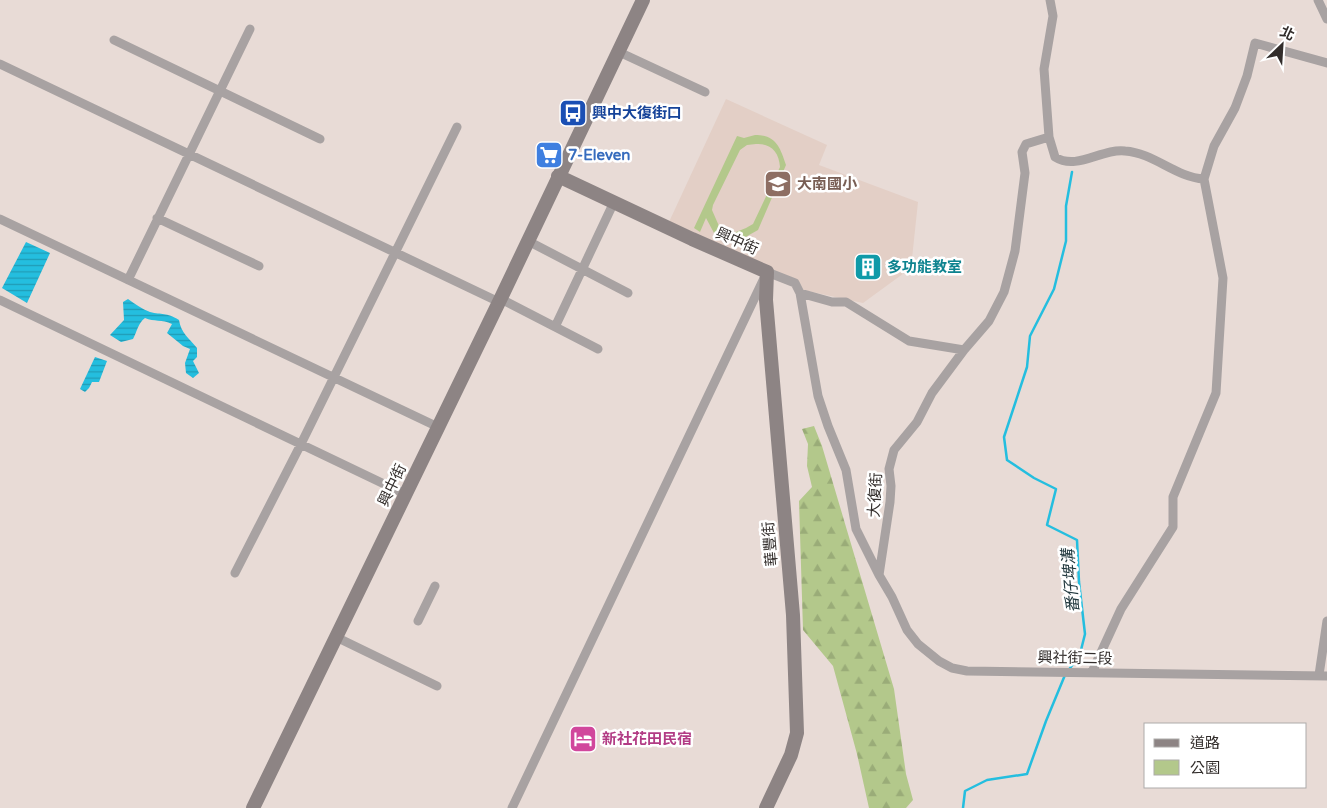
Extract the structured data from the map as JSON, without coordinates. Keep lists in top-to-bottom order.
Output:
{
  "streets": {
    "street": [
      "興中街",
      "大復街",
      "華豐街",
      "興社街二段"
    ]
  },
  "crossings": [
    ["興中街", "華豐街"],
    ["大復街", "興社街二段"]
  ],
  "water": ["番仔埤溝"],
  "places": {
    "bus stop": ["興中大復街口"],
    "supermarket": ["7-Eleven"],
    "school or university": ["大南國小"],
    "building": ["多功能教室"],
    "hotel": ["新社花田民宿"]
  },
  "legend": ["道路", "公園"],
  "north": "top right"
}
